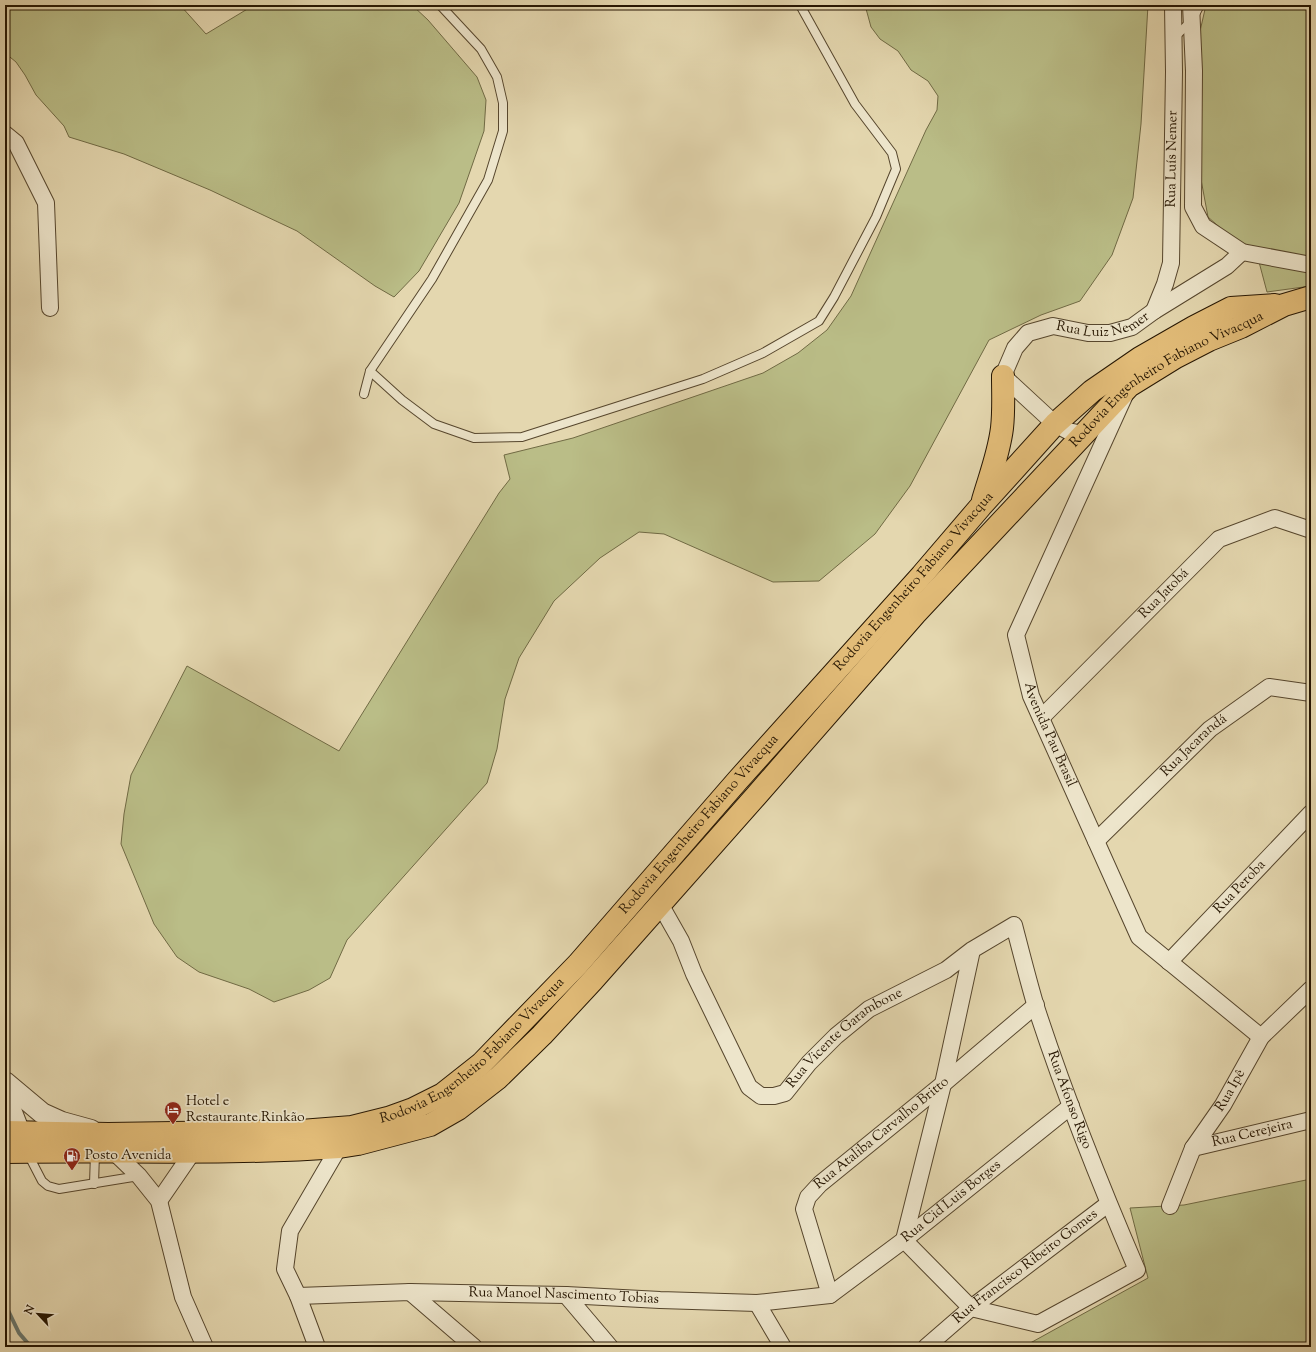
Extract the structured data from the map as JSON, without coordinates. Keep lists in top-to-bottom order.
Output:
{
  "streets": {
    "highway": ["Rodovia Engenheiro Fabiano Vivacqua"],
    "street": [
      "Rua Luís Nemer",
      "Rua Luiz Nemer",
      "Rua Jatobá",
      "Avenida Pau Brasil",
      "Rua Jacarandá",
      "Rua Peroba",
      "Rua Vicente Garambone",
      "Rua Ipê",
      "Rua Afonso Rigo",
      "Rua Ataliba Carvalho Britto",
      "Rua Cerejeira",
      "Rua Cid Luis Borges",
      "Rua Francisco Ribeiro Gomes",
      "Rua Manoel Nascimento Tobias"
    ]
  },
  "crossings": [
    ["Rua Luís Nemer", "Rua Luiz Nemer"],
    ["Rodovia Engenheiro Fabiano Vivacqua", "Avenida Pau Brasil"],
    ["Rodovia Engenheiro Fabiano Vivacqua", "Rua Vicente Garambone"],
    ["Rua Jatobá", "Avenida Pau Brasil"],
    ["Avenida Pau Brasil", "Rua Jacarandá"],
    ["Avenida Pau Brasil", "Rua Peroba"],
    ["Avenida Pau Brasil", "Rua Ipê"],
    ["Rua Vicente Garambone", "Rua Afonso Rigo"],
    ["Rua Ipê", "Rua Cerejeira"],
    ["Rua Afonso Rigo", "Rua Ataliba Carvalho Britto"],
    ["Rua Afonso Rigo", "Rua Cid Luis Borges"],
    ["Rua Afonso Rigo", "Rua Francisco Ribeiro Gomes"],
    ["Rua Ataliba Carvalho Britto", "Rua Cid Luis Borges"],
    ["Rua Ataliba Carvalho Britto", "Rua Manoel Nascimento Tobias"],
    ["Rua Cid Luis Borges", "Rua Manoel Nascimento Tobias"]
  ],
  "places": {
    "hotel": ["Hotel e Restaurante Rinkão"],
    "fuel station": ["Posto Avenida"]
  },
  "north": "top left"
}
